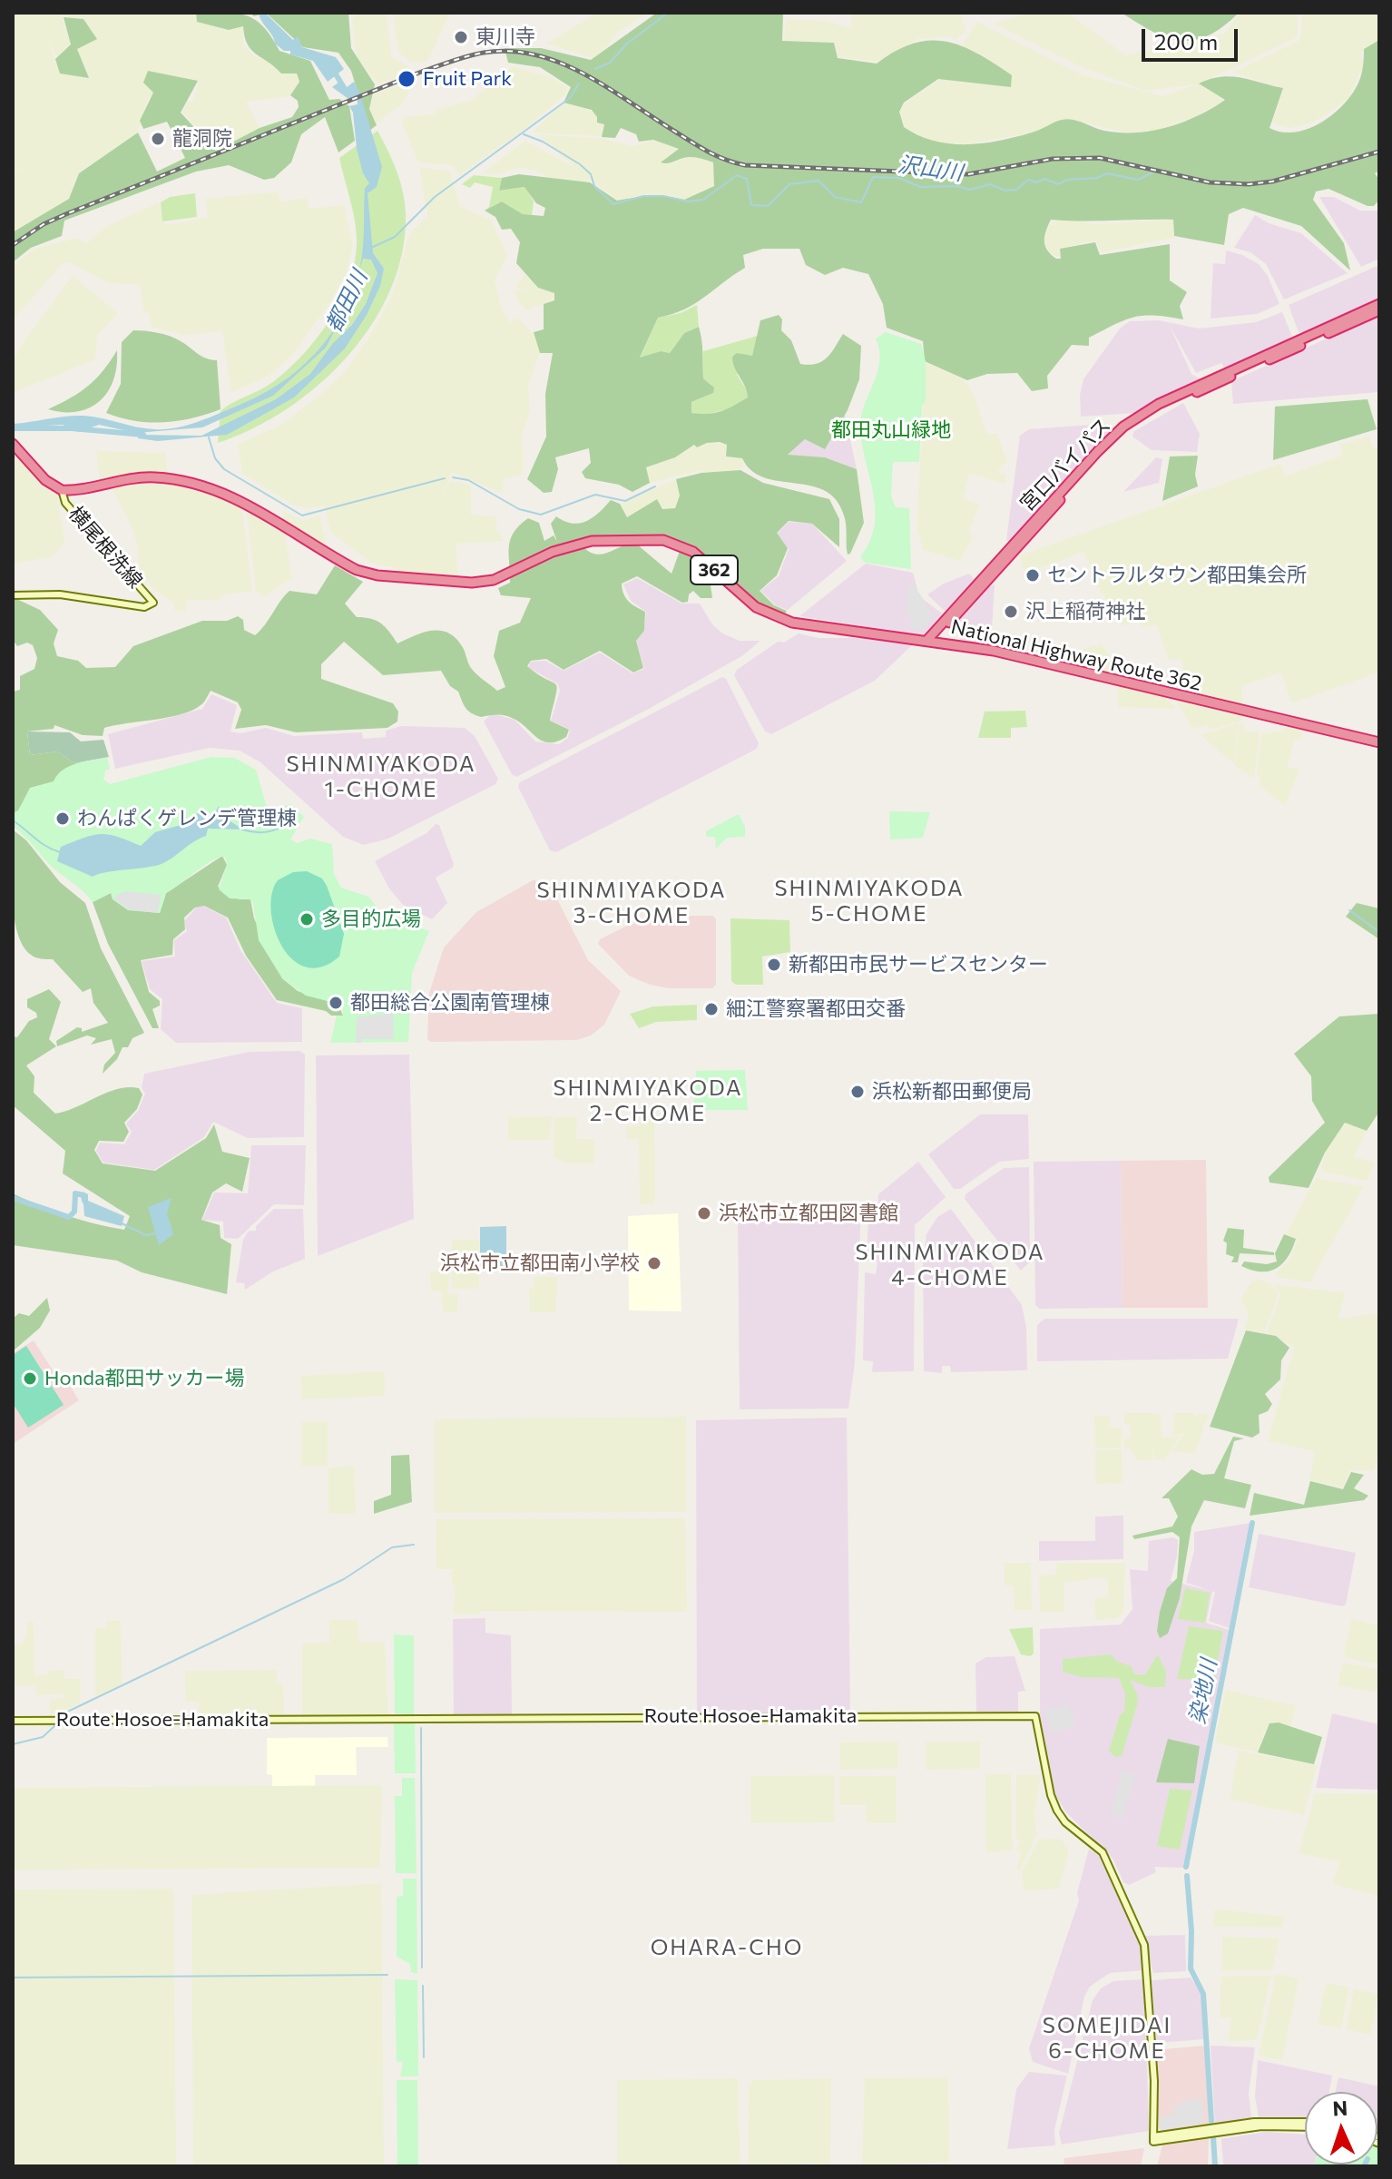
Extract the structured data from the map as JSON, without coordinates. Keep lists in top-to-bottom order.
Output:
{
  "streets": {
    "highway": ["宮口バイパス", "362", "National Highway Route 362"],
    "main road": ["横尾根洗線", "Route Hosoe-Hamakita"]
  },
  "crossings": [
    ["宮口バイパス", "National Highway Route 362"],
    ["横尾根洗線", "National Highway Route 362"]
  ],
  "districts": [
    "SHINMIYAKODA 1-CHOME",
    "SHINMIYAKODA 5-CHOME",
    "SHINMIYAKODA 3-CHOME",
    "SHINMIYAKODA 2-CHOME",
    "SHINMIYAKODA 4-CHOME",
    "OHARA-CHO",
    "SOMEJIDAI 6-CHOME"
  ],
  "water": ["沢山川", "都田川", "染地川"],
  "parks": ["都田丸山緑地"],
  "places": [
    "東川寺",
    "Fruit Park",
    "龍洞院",
    "セントラルタウン都田集会所",
    "沢上稲荷神社",
    "わんぱくゲレンデ管理棟",
    "多目的広場",
    "新都田市民サービスセンター",
    "都田総合公園南管理棟",
    "細江警察署都田交番",
    "浜松新都田郵便局",
    "浜松市立都田図書館",
    "浜松市立都田南小学校",
    "Honda都田サッカー場"
  ],
  "scale_bar": "200 m",
  "north": "top"
}
